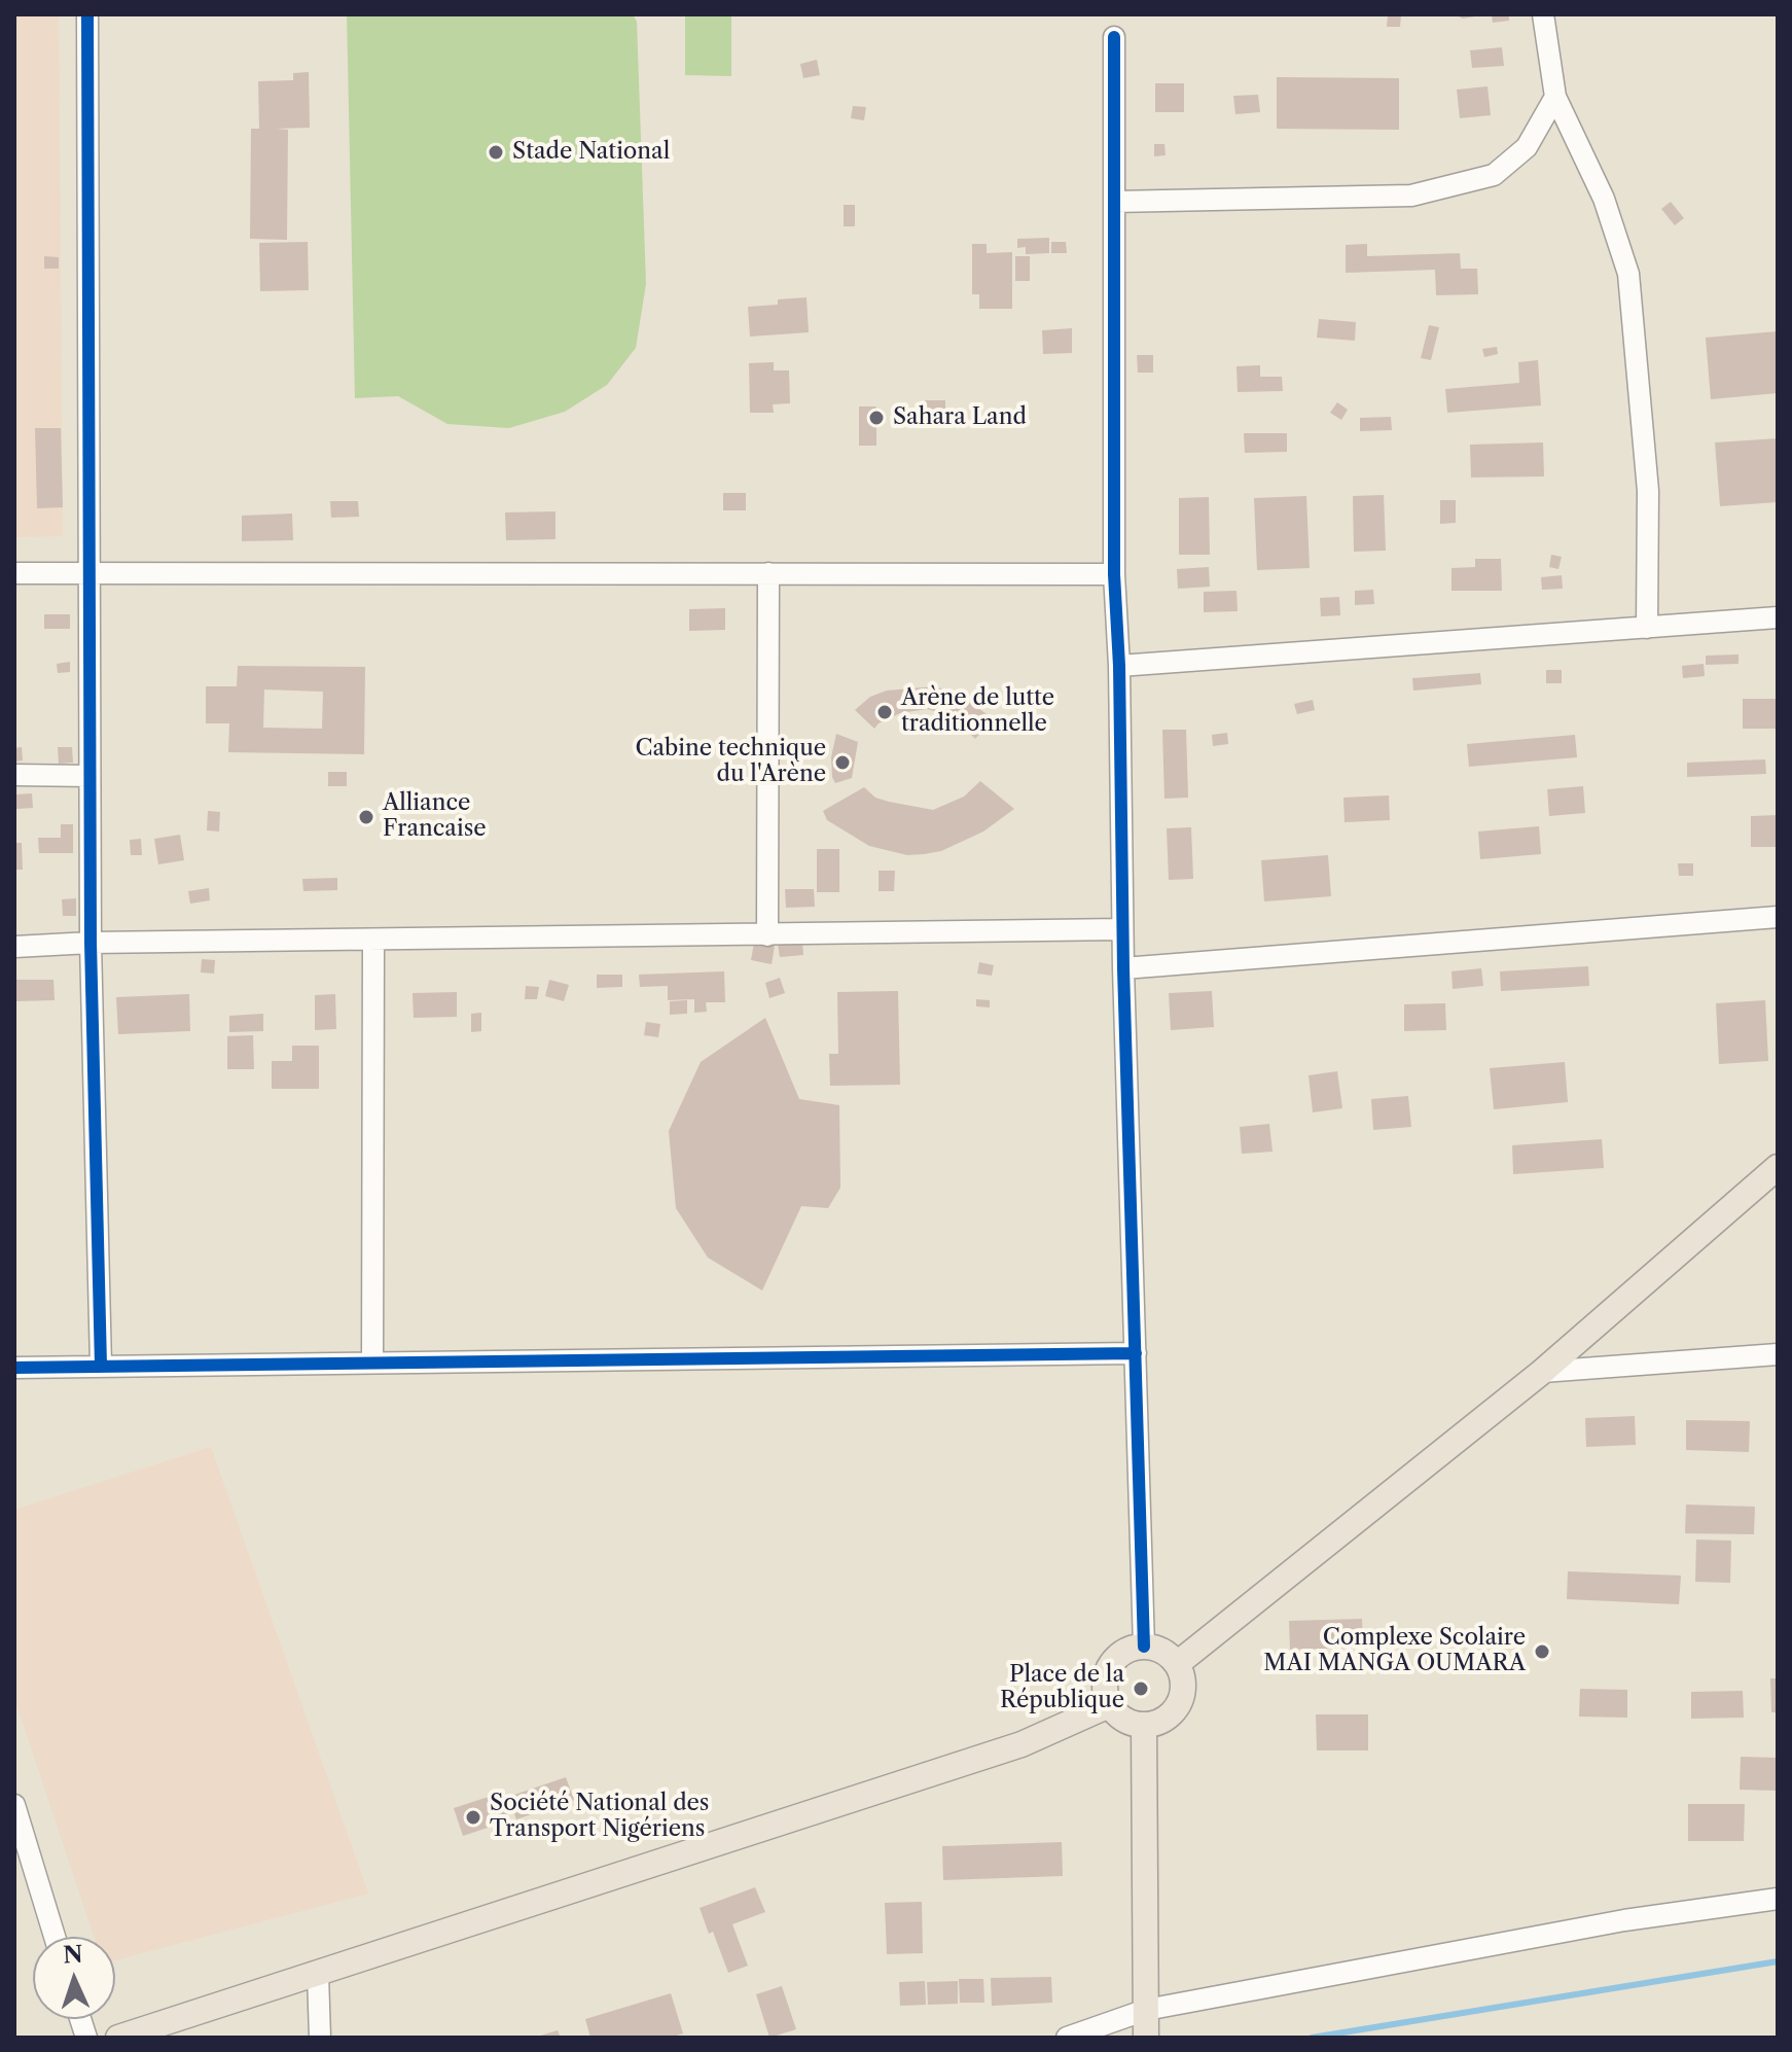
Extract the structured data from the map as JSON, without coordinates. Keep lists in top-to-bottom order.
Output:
{
  "places": [
    "Stade National",
    "Sahara Land",
    "Arène de lutte traditionnelle",
    "Cabine technique du l'Arène",
    "Alliance Francaise",
    "Complexe Scolaire MAI MANGA OUMARA",
    "Place de la République",
    "Société National des Transport Nigériens"
  ],
  "north": "top"
}
